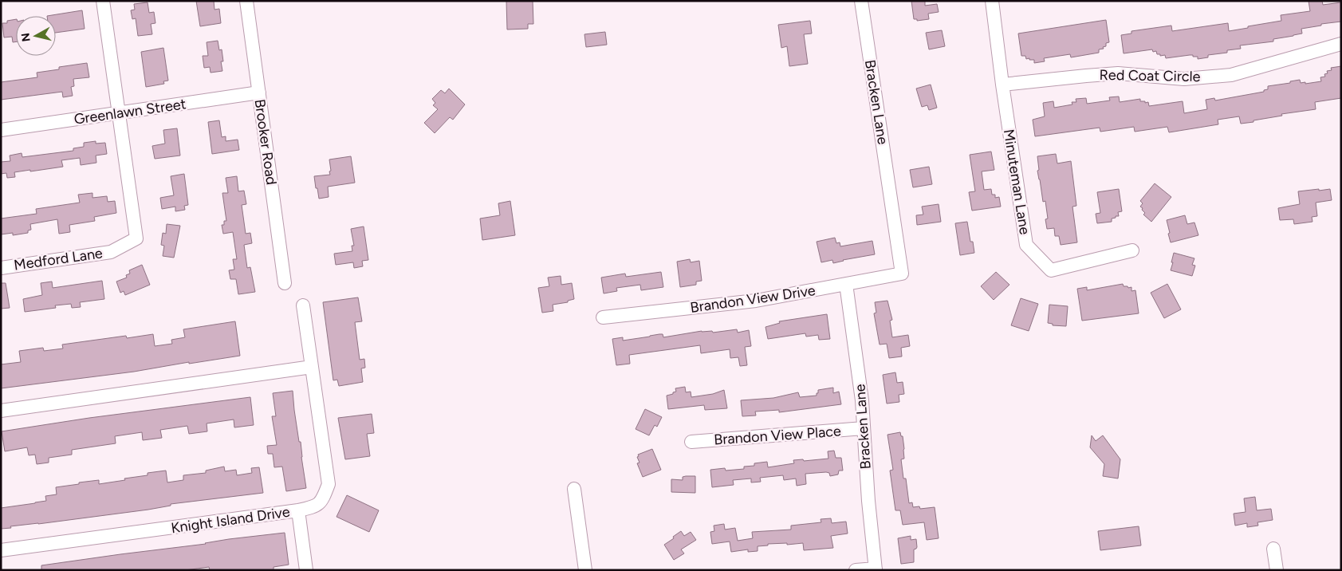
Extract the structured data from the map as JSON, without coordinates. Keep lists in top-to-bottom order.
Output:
{
  "streets": {
    "street": [
      "Red Coat Circle",
      "Bracken Lane",
      "Greenlawn Street",
      "Brooker Road",
      "Minuteman Lane",
      "Medford Lane",
      "Brandon View Drive",
      "Brandon View Place",
      "Knight Island Drive"
    ]
  },
  "crossings": [
    ["Red Coat Circle", "Minuteman Lane"],
    ["Bracken Lane", "Brandon View Drive"],
    ["Bracken Lane", "Brandon View Place"],
    ["Greenlawn Street", "Brooker Road"],
    ["Greenlawn Street", "Medford Lane"]
  ],
  "north": "left"
}
